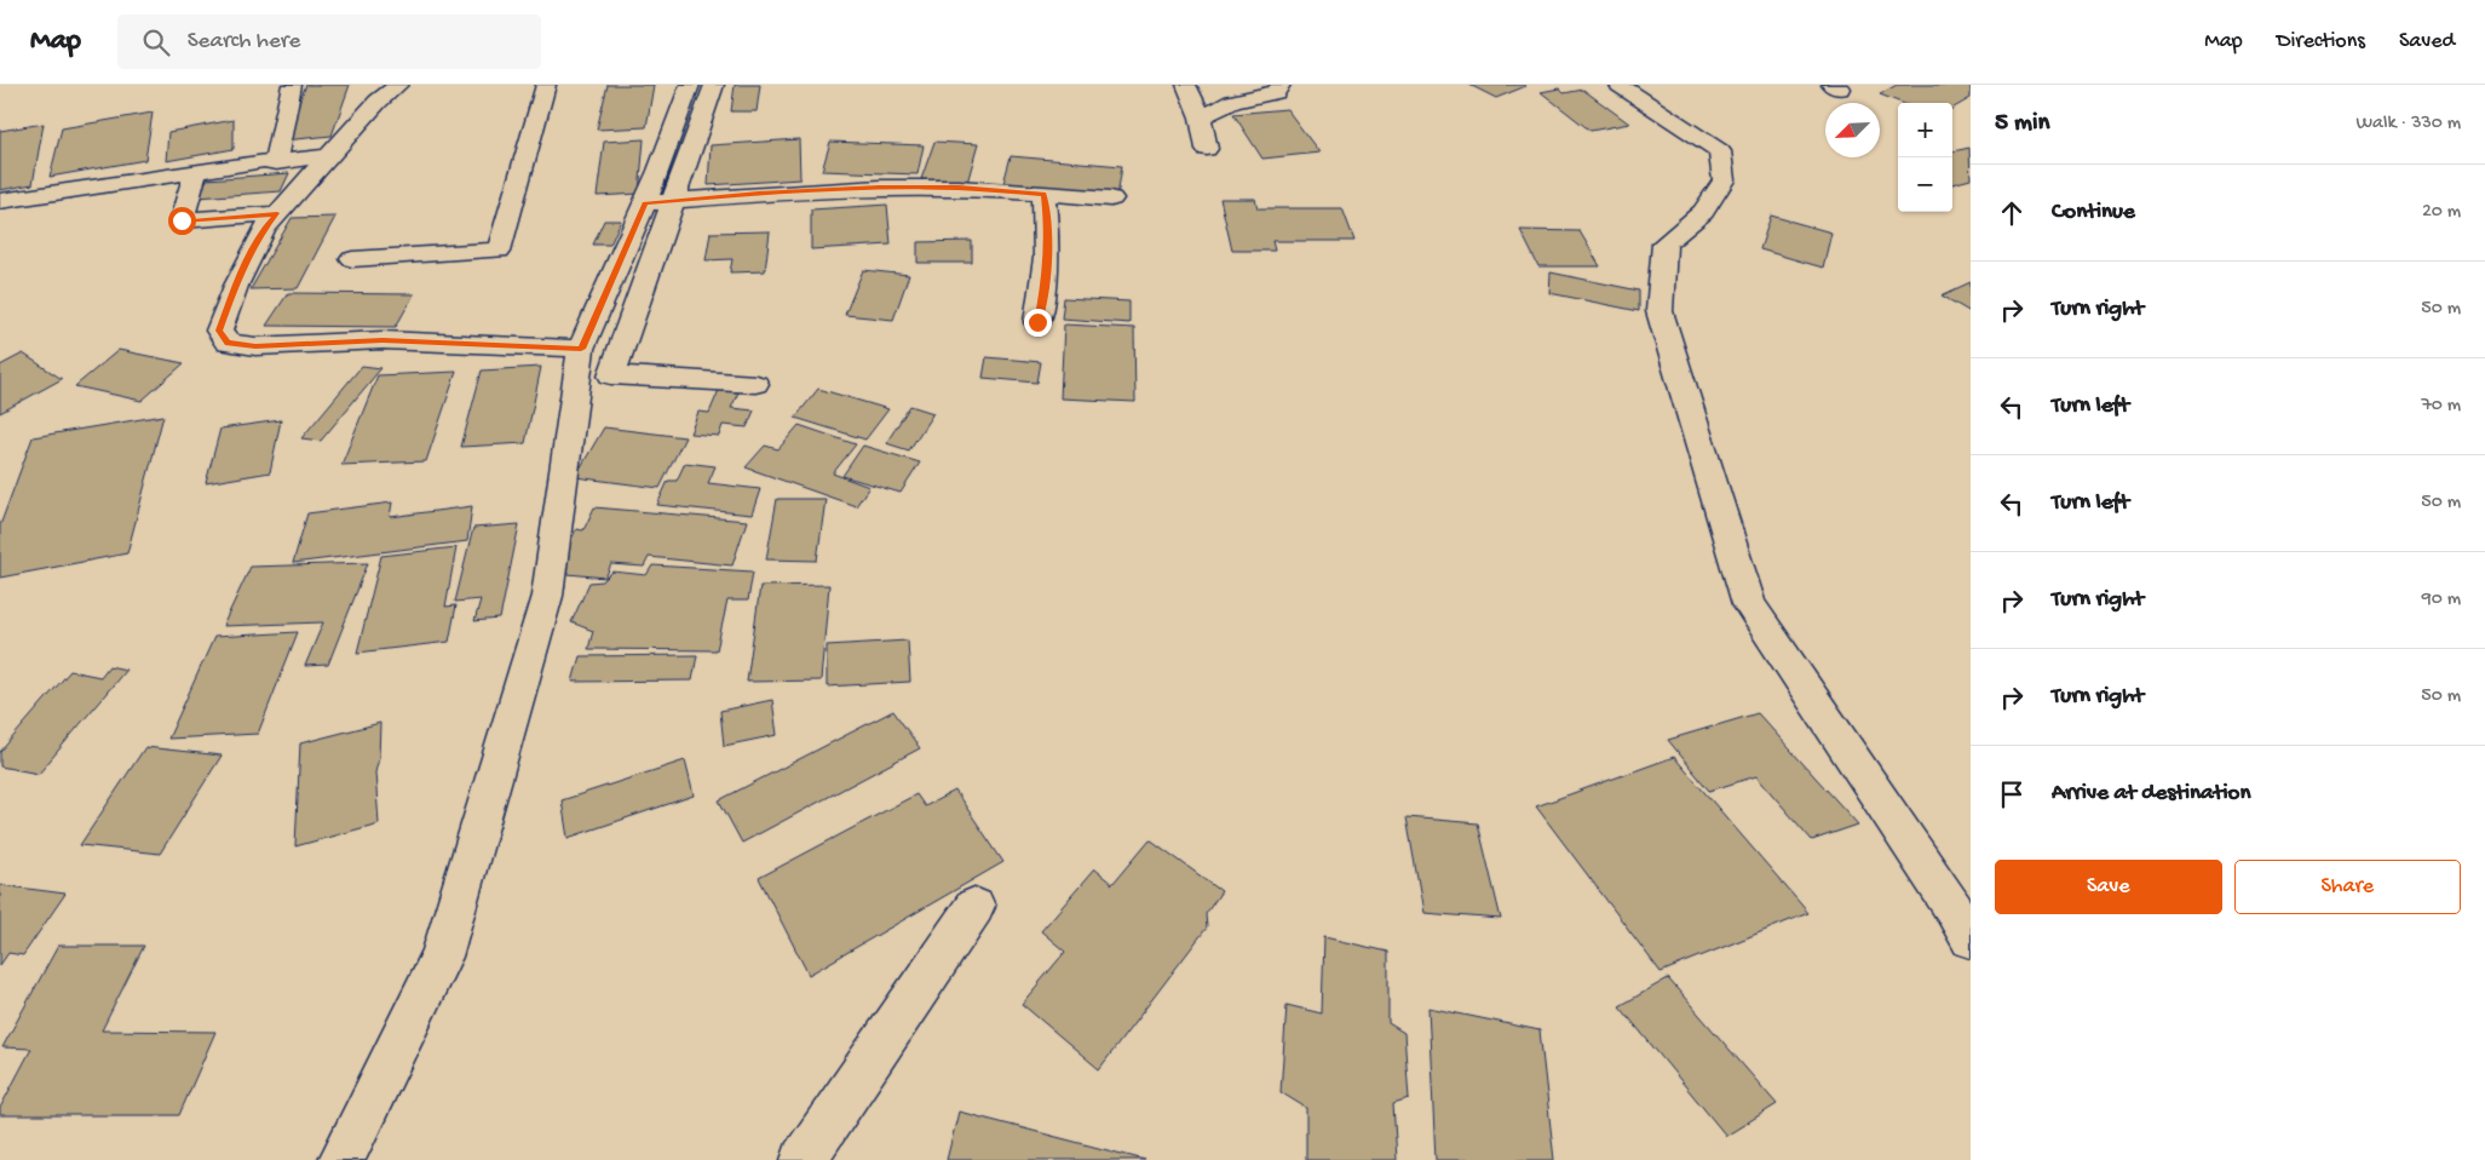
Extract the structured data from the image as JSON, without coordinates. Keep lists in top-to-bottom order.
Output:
{
  "north": "bottom left",
  "page": {
    "header": "Map",
    "search": "Search here",
    "nav": ["Map", "Directions", "Saved"],
    "heading": ["5 min", "Walk · 330 m"],
    "map_buttons": ["+", "−"],
    "list": [
      ["Continue", "20 m"],
      ["Turn right", "50 m"],
      ["Turn left", "70 m"],
      ["Turn left", "50 m"],
      ["Turn right", "90 m"],
      ["Turn right", "50 m"],
      "Arrive at destination"
    ],
    "buttons": ["Save", "Share"]
  }
}
